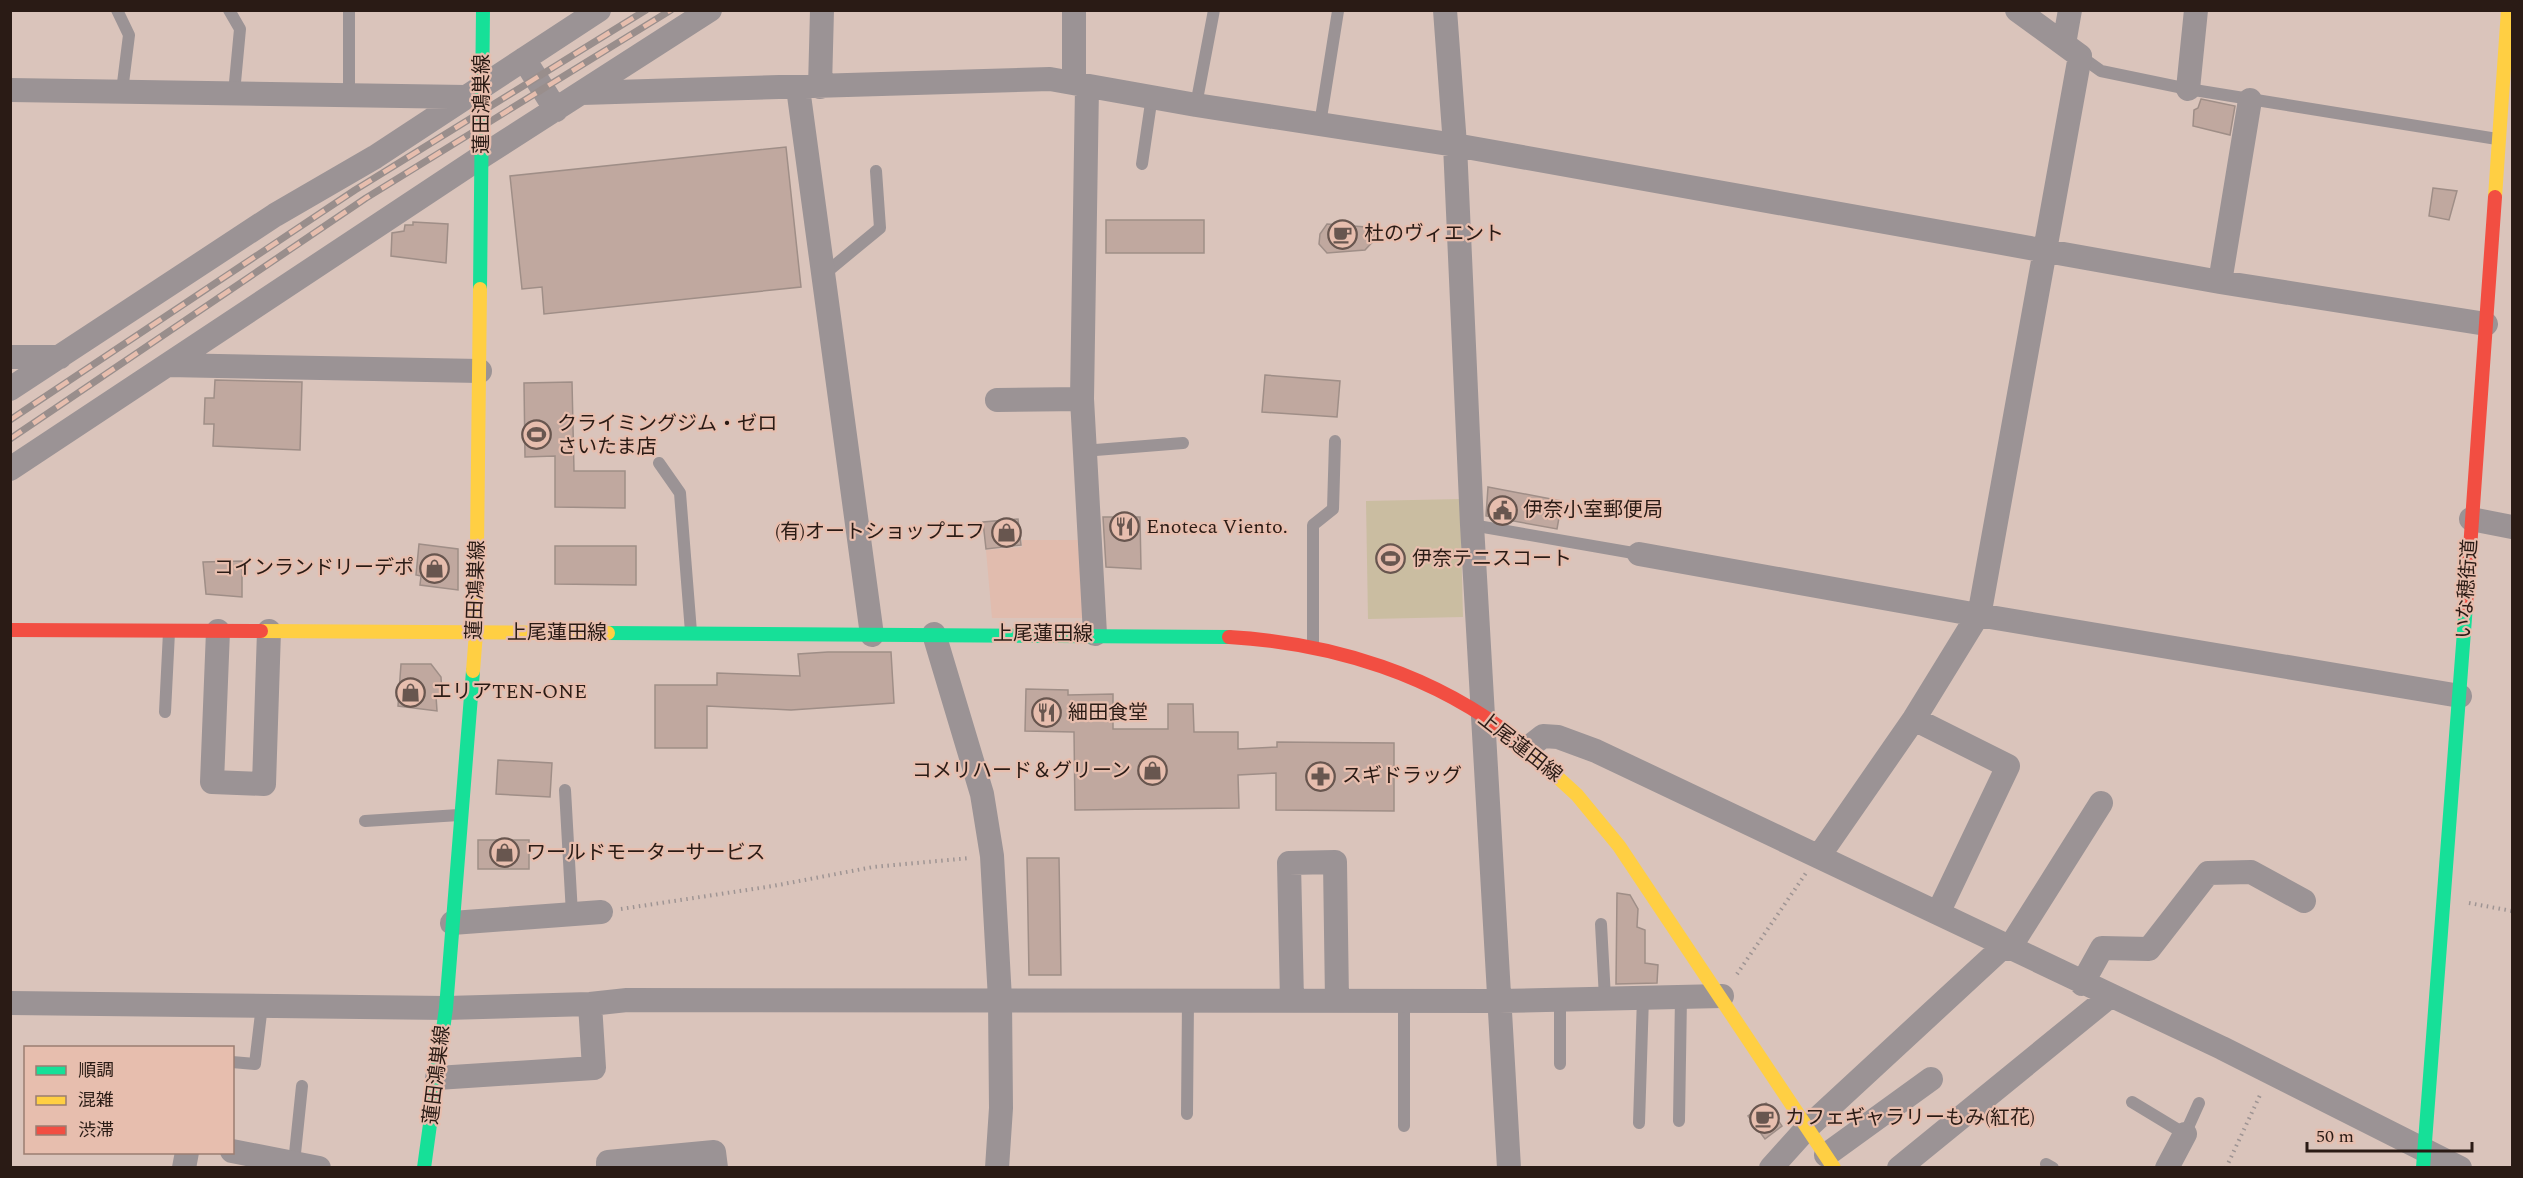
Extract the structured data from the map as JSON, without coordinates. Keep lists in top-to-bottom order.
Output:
{
  "streets": {
    "main road": ["蓮田鴻巣線", "いな穂街道", "上尾蓮田線"]
  },
  "crossings": [
    ["蓮田鴻巣線", "上尾蓮田線"]
  ],
  "places": {
    "cafe": ["杜のヴィエント", "カフェギャラリーもみ(紅花)"],
    "sports": ["クライミングジム・ゼロ さいたま店", "伊奈テニスコート"],
    "public building": ["伊奈小室郵便局"],
    "restaurant": ["Enoteca Viento.", "細田食堂"],
    "shop": [
      "(有)オートショップエフ",
      "コインランドリーデポ",
      "エリアTEN-ONE",
      "コメリハード＆グリーン",
      "ワールドモーターサービス"
    ],
    "pharmacy": ["スギドラッグ"]
  },
  "legend": ["順調", "混雑", "渋滞"],
  "scale_bar": "50 m"
}
